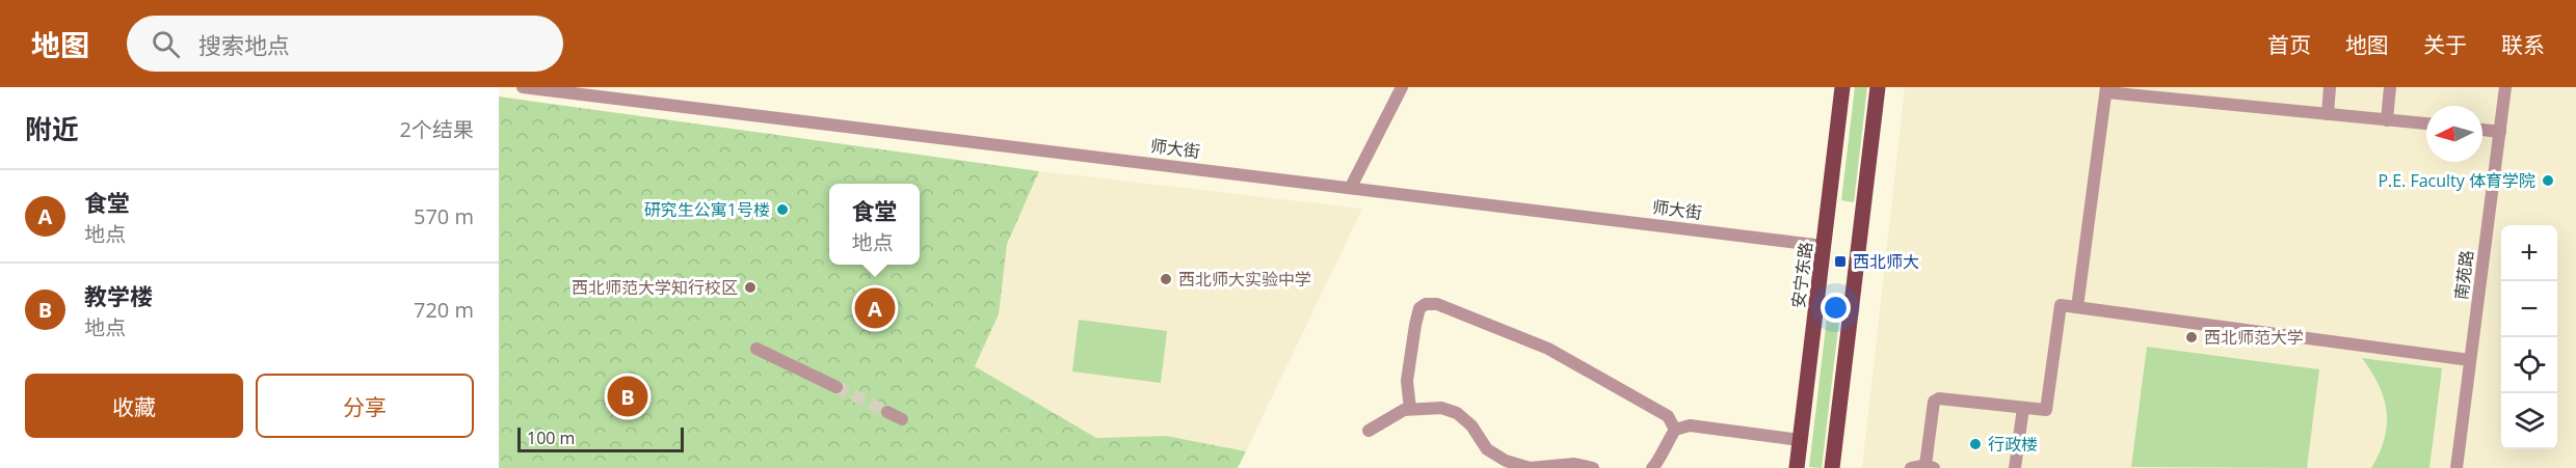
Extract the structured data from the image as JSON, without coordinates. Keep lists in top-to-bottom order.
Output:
{
  "streets": {
    "main road": ["安宁东路"],
    "street": ["师大街", "南苑路"]
  },
  "crossings": [
    ["师大街", "安宁东路"]
  ],
  "places": {
    "other": [
      "P.E. Faculty 体育学院",
      "研究生公寓1号楼",
      "西北师大实验中学",
      "西北师范大学知行校区",
      "西北师范大学",
      "行政楼"
    ],
    "transit": ["西北师大"]
  },
  "scale_bar": "100 m",
  "north": "left",
  "page": {
    "header": "地图",
    "search": "搜索地点",
    "nav": [
      "首页",
      "地图",
      "关于",
      "联系"
    ],
    "heading": ["附近", "2个结果"],
    "list": [
      {
        "mark": "A",
        "name": "食堂",
        "note": "地点",
        "value": "570 m"
      },
      {
        "mark": "B",
        "name": "教学楼",
        "note": "地点",
        "value": "720 m"
      }
    ],
    "popup": ["食堂", "地点"],
    "map_buttons": ["+", "−"],
    "pins": ["A", "B"],
    "buttons": ["收藏", "分享"],
    "scale": "100 m"
  }
}
